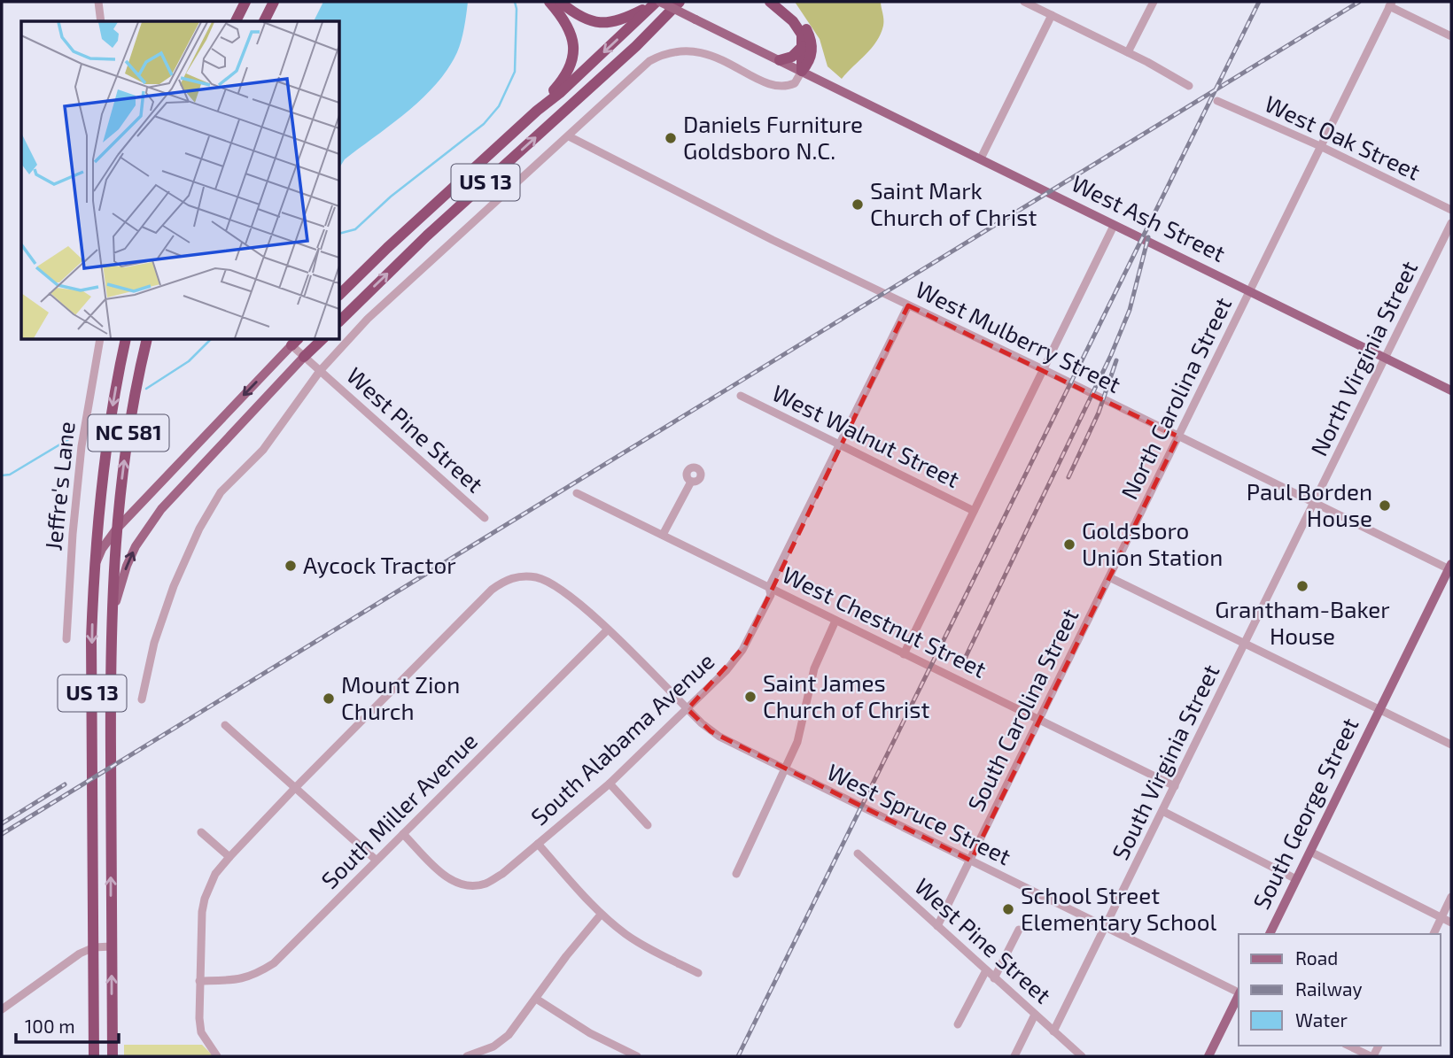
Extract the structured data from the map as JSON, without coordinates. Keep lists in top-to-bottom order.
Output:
{
  "streets": {
    "highway": ["US 13", "NC 581"],
    "main road": ["West Ash Street", "South George Street"],
    "street": [
      "West Oak Street",
      "West Mulberry Street",
      "North Virginia Street",
      "North Carolina Street",
      "West Pine Street",
      "West Walnut Street",
      "Jeffre's Lane",
      "West Chestnut Street",
      "South Carolina Street",
      "South Alabama Avenue",
      "South Virginia Street",
      "South Miller Avenue",
      "West Spruce Street"
    ]
  },
  "crossings": [
    ["West Oak Street", "North Carolina Street"],
    ["US 13", "West Ash Street"],
    ["US 13", "West Pine Street"],
    ["US 13", "NC 581"],
    ["West Ash Street", "North Virginia Street"],
    ["West Ash Street", "North Carolina Street"],
    ["West Mulberry Street", "North Virginia Street"],
    ["West Mulberry Street", "North Carolina Street"],
    ["West Mulberry Street", "South Alabama Avenue"],
    ["West Mulberry Street", "South George Street"],
    ["North Virginia Street", "South Virginia Street"],
    ["North Carolina Street", "South Carolina Street"],
    ["West Pine Street", "South Carolina Street"],
    ["West Pine Street", "South Virginia Street"],
    ["West Walnut Street", "South Alabama Avenue"],
    ["West Chestnut Street", "South Carolina Street"],
    ["West Chestnut Street", "South Alabama Avenue"],
    ["West Chestnut Street", "South Virginia Street"],
    ["South Carolina Street", "West Spruce Street"],
    ["South Alabama Avenue", "South Miller Avenue"],
    ["South Alabama Avenue", "West Spruce Street"],
    ["South Virginia Street", "West Spruce Street"],
    ["South Miller Avenue", "West Spruce Street"]
  ],
  "places": [
    "Daniels Furniture Goldsboro N.C.",
    "Saint Mark Church of Christ",
    "Paul Borden House",
    "Goldsboro Union Station",
    "Aycock Tractor",
    "Grantham-Baker House",
    "Saint James Church of Christ",
    "Mount Zion Church",
    "School Street Elementary School"
  ],
  "legend": ["Road", "Railway", "Water"],
  "scale_bar": "100 m"
}
